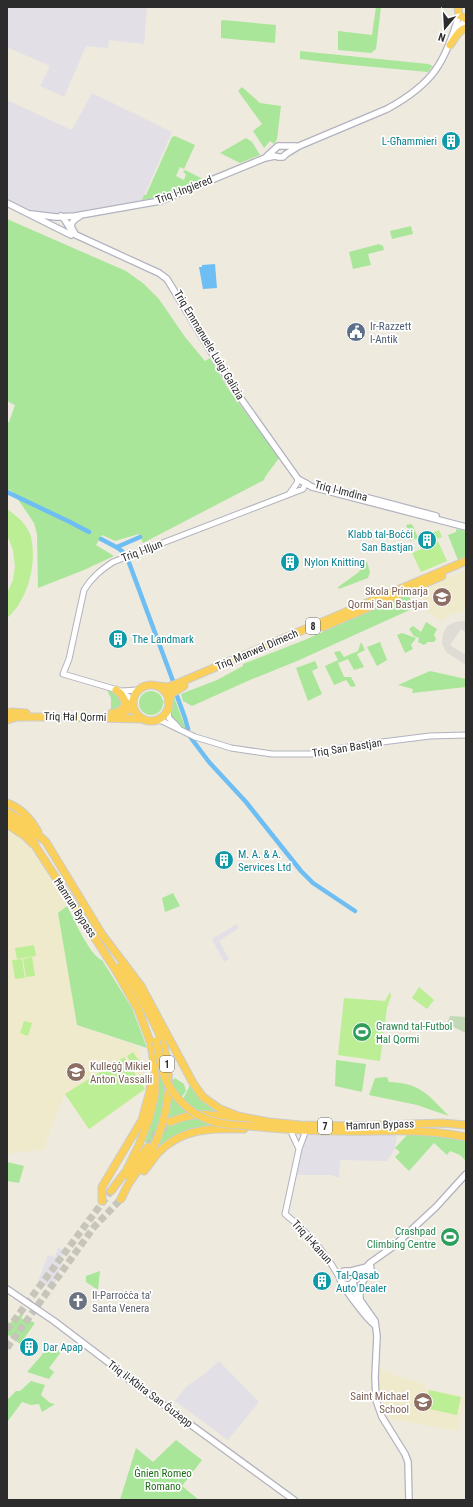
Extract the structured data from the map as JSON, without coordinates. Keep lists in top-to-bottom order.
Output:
{
  "streets": {
    "highway": [
      "8",
      "Triq Manwel Dimech",
      "Triq Ħal Qormi",
      "Ħamrun Bypass",
      "1",
      "7"
    ],
    "main road": [
      "Triq l-Ingiered",
      "Triq Emmanuele Luigi Galizia",
      "Triq l-Imdina",
      "Triq il-Kanun",
      "Triq il-Kbira San Ġużepp"
    ],
    "street": ["Triq l-Iljun", "Triq San Bastjan"]
  },
  "crossings": [
    ["Triq l-Ingiered", "Triq Emmanuele Luigi Galizia"],
    ["Triq Emmanuele Luigi Galizia", "Triq l-Imdina"],
    ["Triq Emmanuele Luigi Galizia", "Triq l-Iljun"],
    ["Triq l-Imdina", "Triq l-Iljun"],
    ["8", "Triq Manwel Dimech"],
    ["8", "Triq Ħal Qormi"],
    ["8", "Triq San Bastjan"],
    ["Triq Manwel Dimech", "Triq Ħal Qormi"],
    ["Triq Manwel Dimech", "Triq San Bastjan"],
    ["Triq Ħal Qormi", "Triq San Bastjan"],
    ["Ħamrun Bypass", "1"],
    ["Ħamrun Bypass", "Triq il-Kanun"]
  ],
  "parks": ["Ġnien Romeo Romano"],
  "places": {
    "building": [
      "L-Għammieri",
      "Klabb tal-Boċċi San Bastjan",
      "Nylon Knitting",
      "The Landmark",
      "M. A. & A. Services Ltd",
      "Tal-Qasab Auto Dealer",
      "Dar Apap"
    ],
    "public building": ["Ir-Razzett l-Antik"],
    "school or university": ["Skola Primarja Qormi San Bastjan", "Kulleġġ Mikiel Anton Vassalli", "Saint Michael School"],
    "sports": ["Grawnd tal-Futbol Ħal Qormi", "Crashpad Climbing Centre"],
    "church": ["Il-Parroċċa ta' Santa Venera"]
  },
  "north": "bottom"
}
